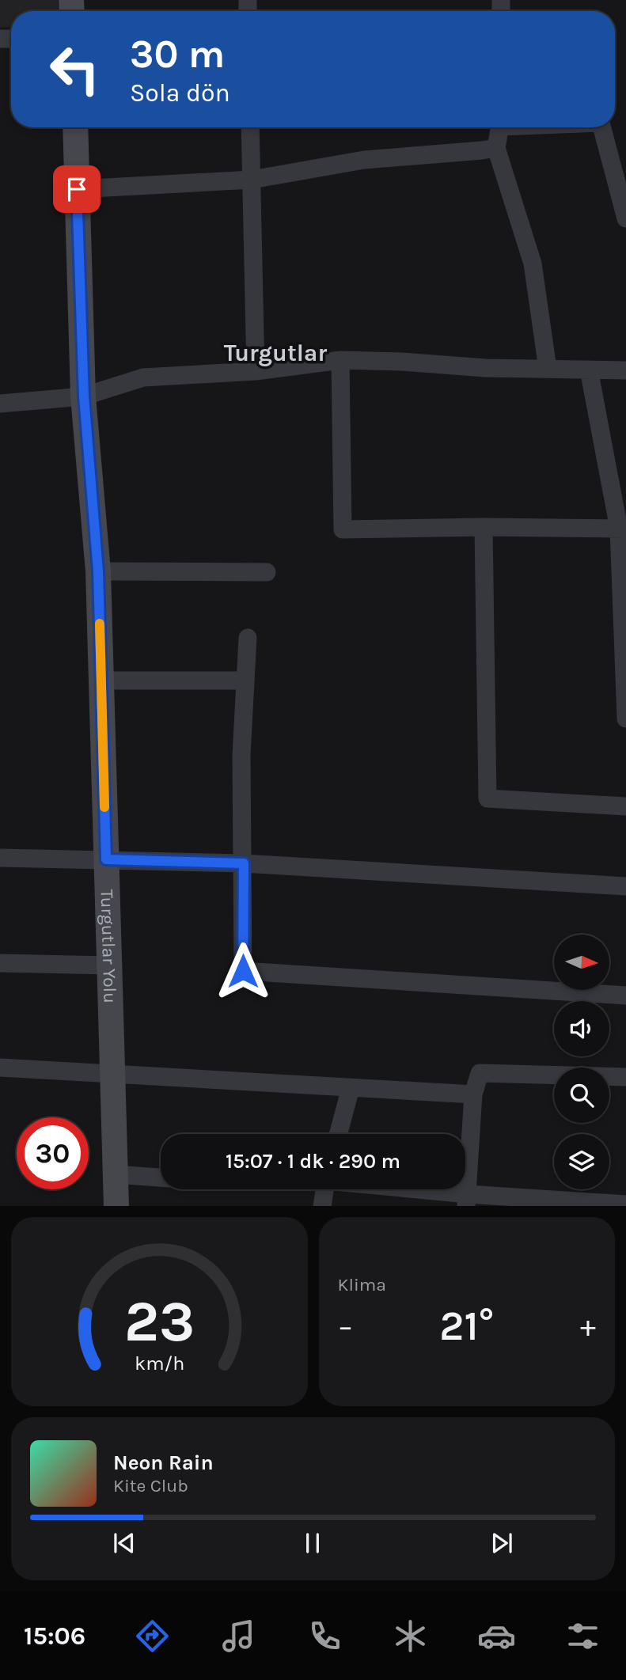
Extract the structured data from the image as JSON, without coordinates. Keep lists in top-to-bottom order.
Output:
{
  "streets": {
    "main road": ["Turgutlar Yolu"]
  },
  "districts": ["Turgutlar"],
  "north": "right",
  "page": {
    "turn": ["30 m", "Sola dön"],
    "limit": "30",
    "trip": "15:07 · 1 dk · 290 m",
    "tile": "Klima",
    "heat": ["−", "21°", "+"],
    "song": ["Neon Rain", "Kite Club"],
    "tabs": "15:06",
    "gauge": ["23", "km/h"]
  }
}
